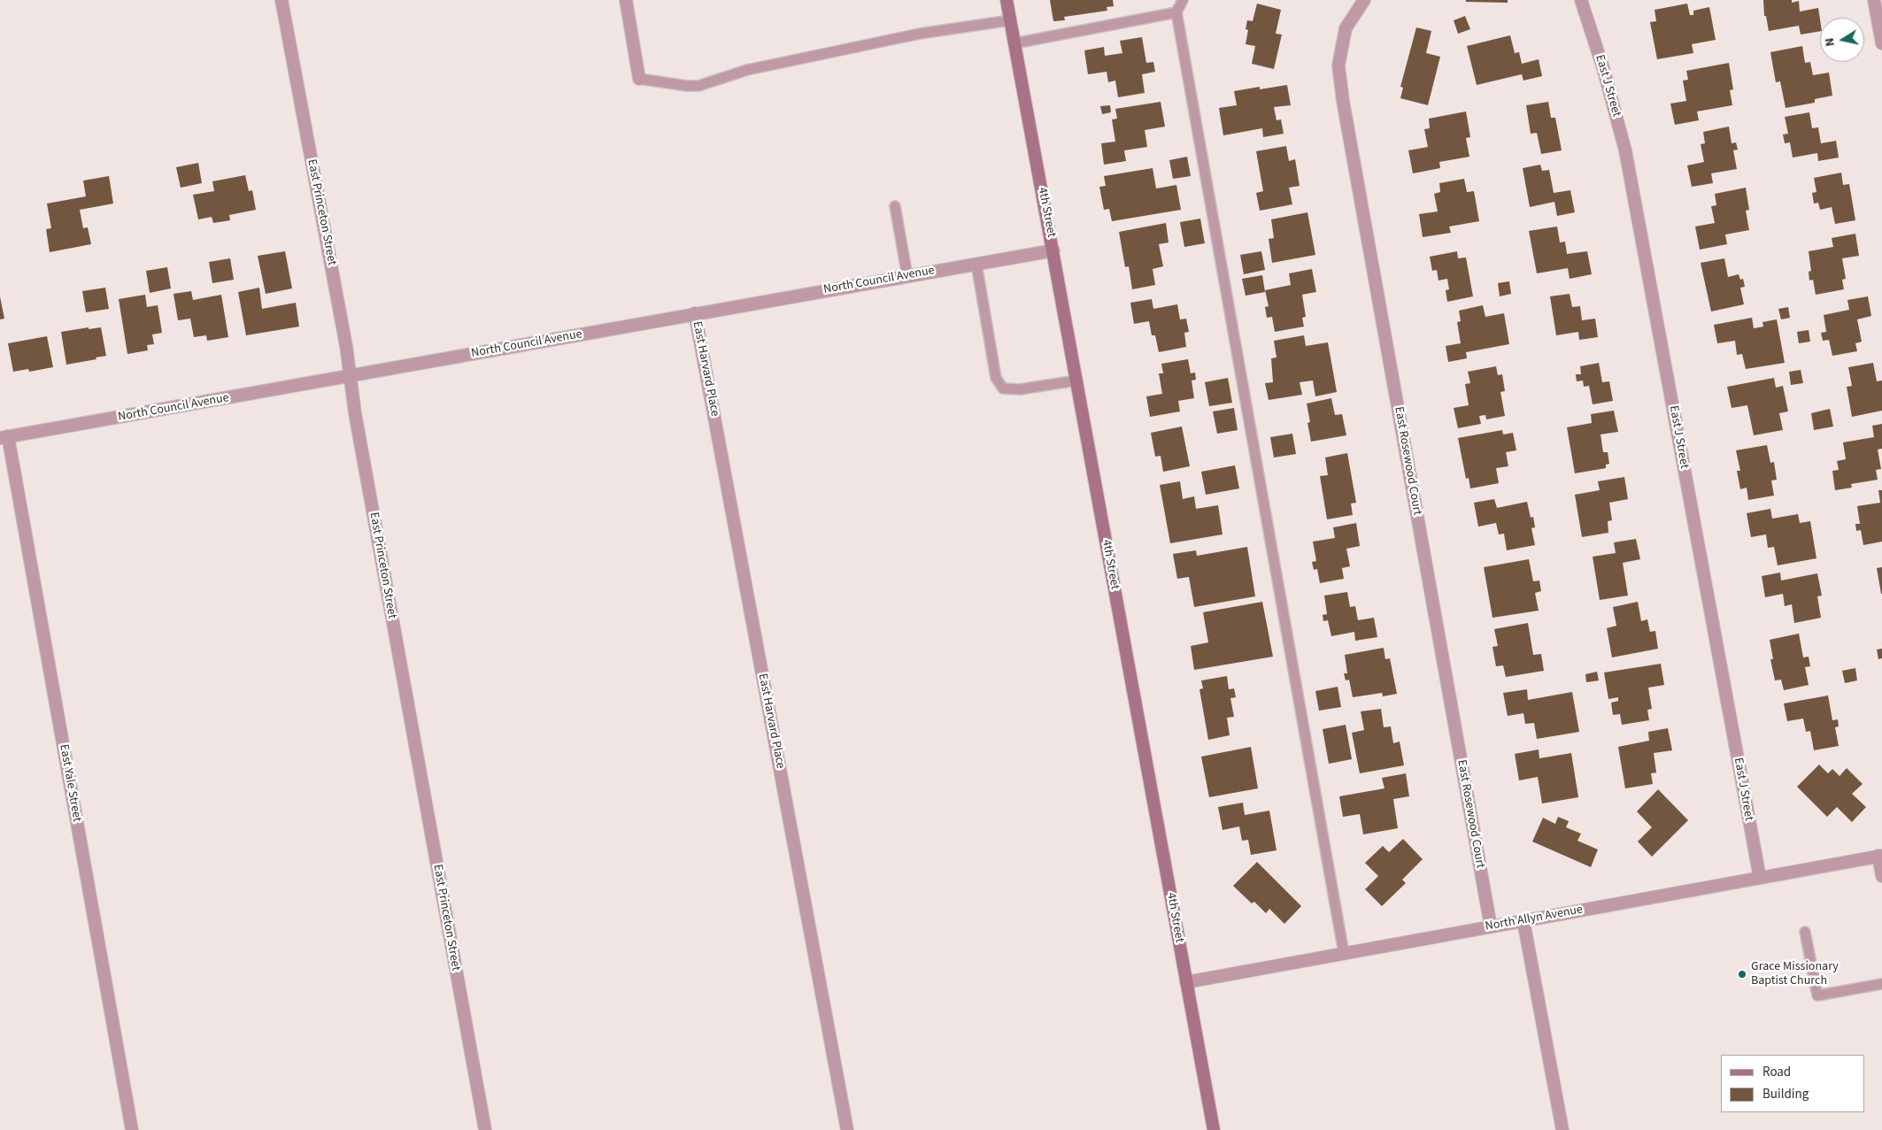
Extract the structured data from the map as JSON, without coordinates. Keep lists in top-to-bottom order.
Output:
{
  "streets": {
    "main road": ["4th Street"],
    "street": [
      "East J Street",
      "East Princeton Street",
      "North Council Avenue",
      "East Harvard Place",
      "East Rosewood Court",
      "East Yale Street",
      "North Allyn Avenue"
    ]
  },
  "crossings": [
    ["East J Street", "North Allyn Avenue"],
    ["East Princeton Street", "North Council Avenue"],
    ["4th Street", "North Council Avenue"],
    ["4th Street", "North Allyn Avenue"],
    ["North Council Avenue", "East Harvard Place"],
    ["North Council Avenue", "East Yale Street"],
    ["East Rosewood Court", "North Allyn Avenue"]
  ],
  "places": ["Grace Missionary Baptist Church"],
  "legend": ["Road", "Building"],
  "north": "left"
}
